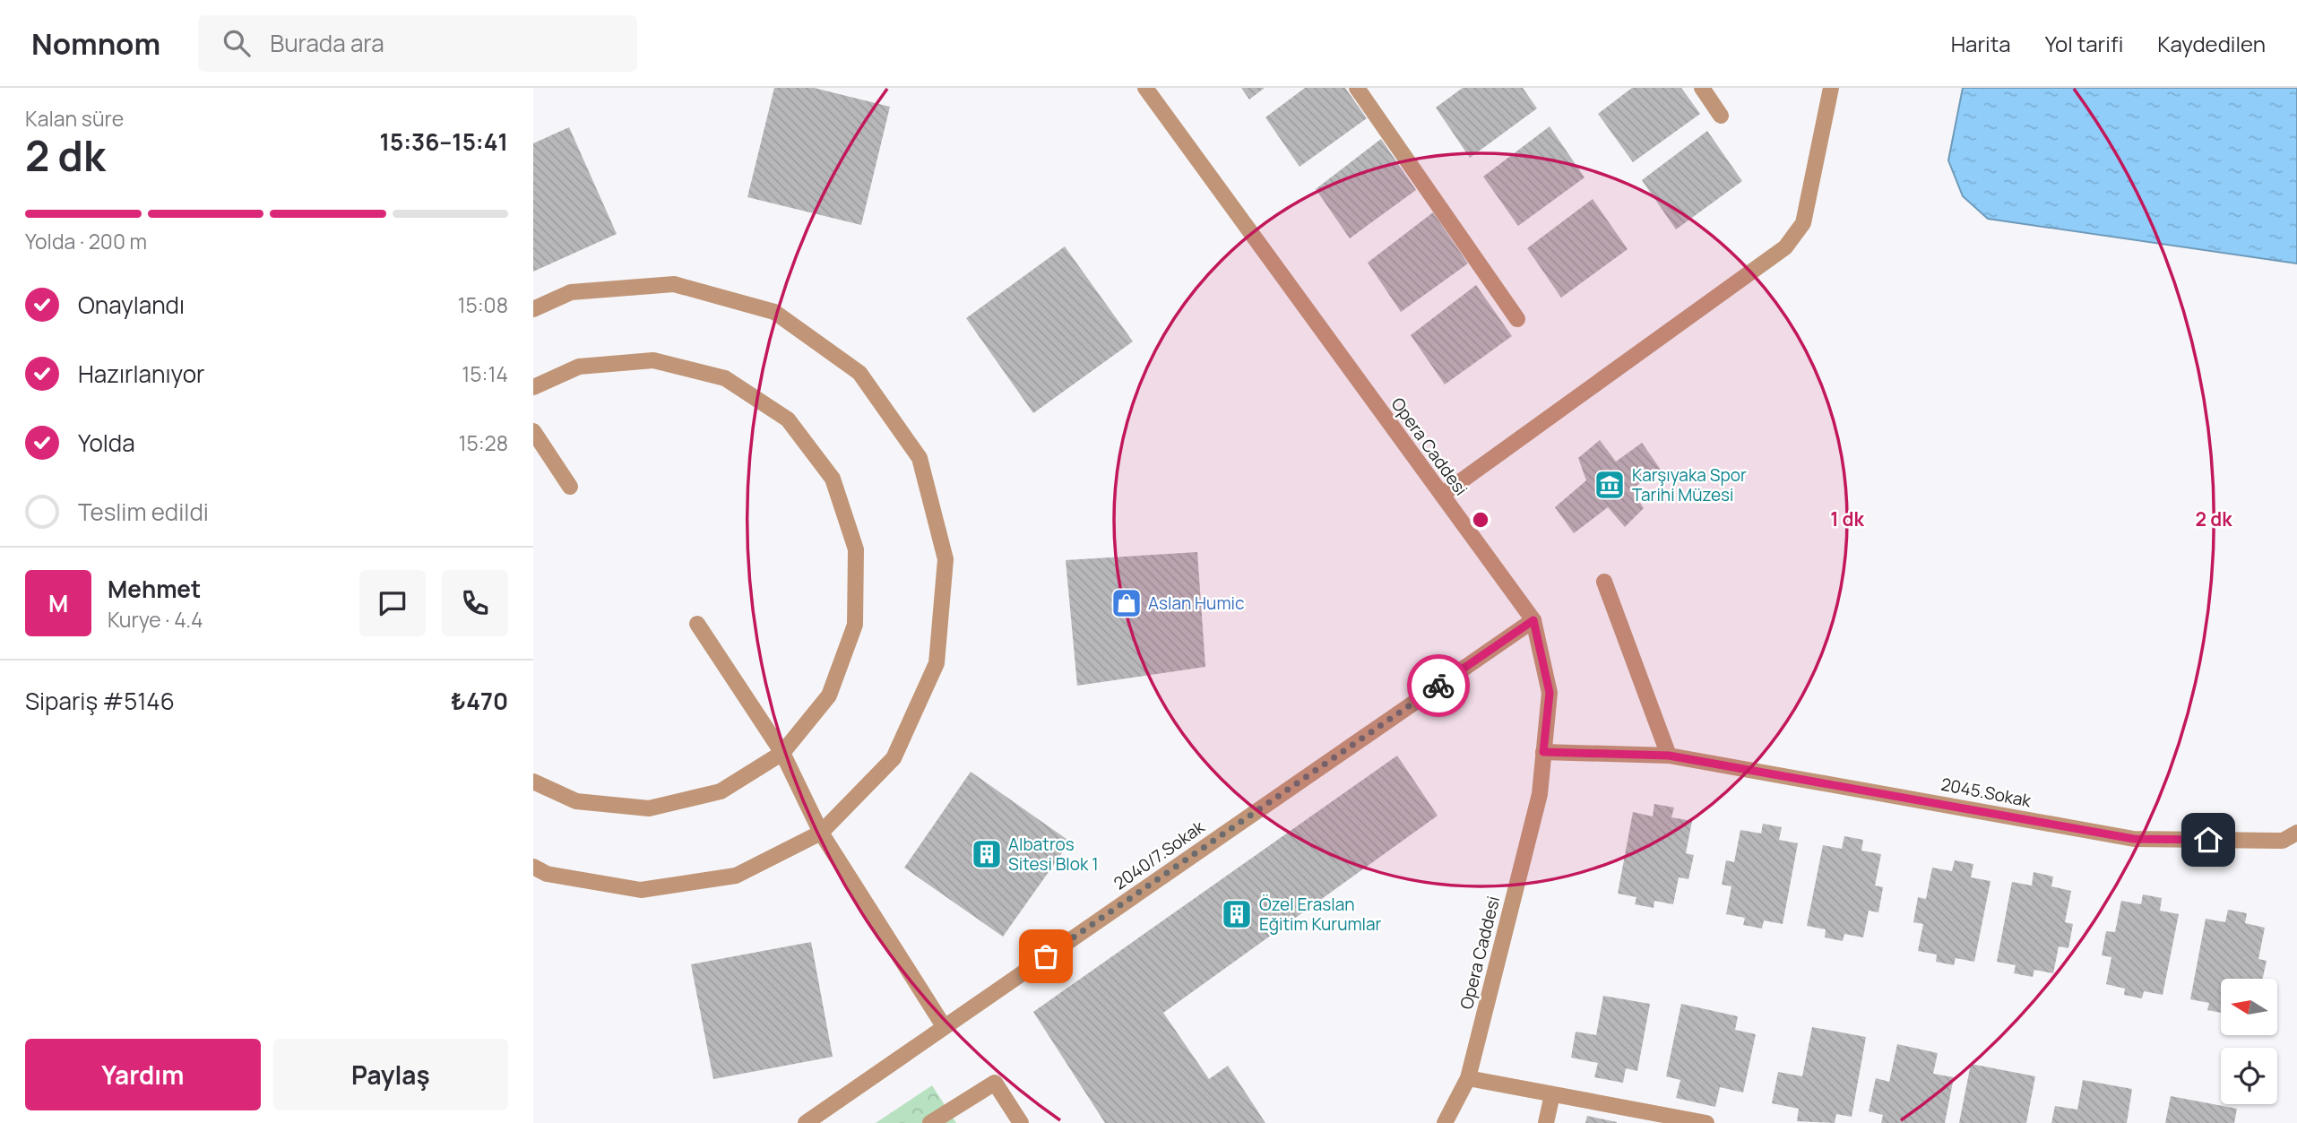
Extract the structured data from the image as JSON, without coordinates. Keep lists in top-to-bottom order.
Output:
{
  "streets": {
    "street": ["Opera Caddesi", "2045.Sokak", "2040/7.Sokak"]
  },
  "crossings": [
    ["Opera Caddesi", "2045.Sokak"],
    ["Opera Caddesi", "2040/7.Sokak"]
  ],
  "places": {
    "museum": ["Karşıyaka Spor Tarihi Müzesi"],
    "shop": ["Aslan Humic"],
    "building": ["Albatros Sitesi Blok 1", "Özel Eraslan Eğitim Kurumlar"]
  },
  "north": "left",
  "page": {
    "header": "Nomnom",
    "search": "Burada ara",
    "nav": ["Harita", "Yol tarifi", "Kaydedilen"],
    "heading": ["2 dk", "Kalan süre", "15:36–15:41"],
    "panel": [
      "Mehmet",
      "Kurye · 4.4",
      "Sipariş #5146",
      "₺470"
    ],
    "bar": "Yolda · 200 m",
    "list": [
      ["Onaylandı", "15:08"],
      ["Hazırlanıyor", "15:14"],
      ["Yolda", "15:28"],
      "Teslim edildi"
    ],
    "round": "M",
    "buttons": ["Yardım", "Paylaş"]
  },
  "rings": ["1 dk", "2 dk"]
}
